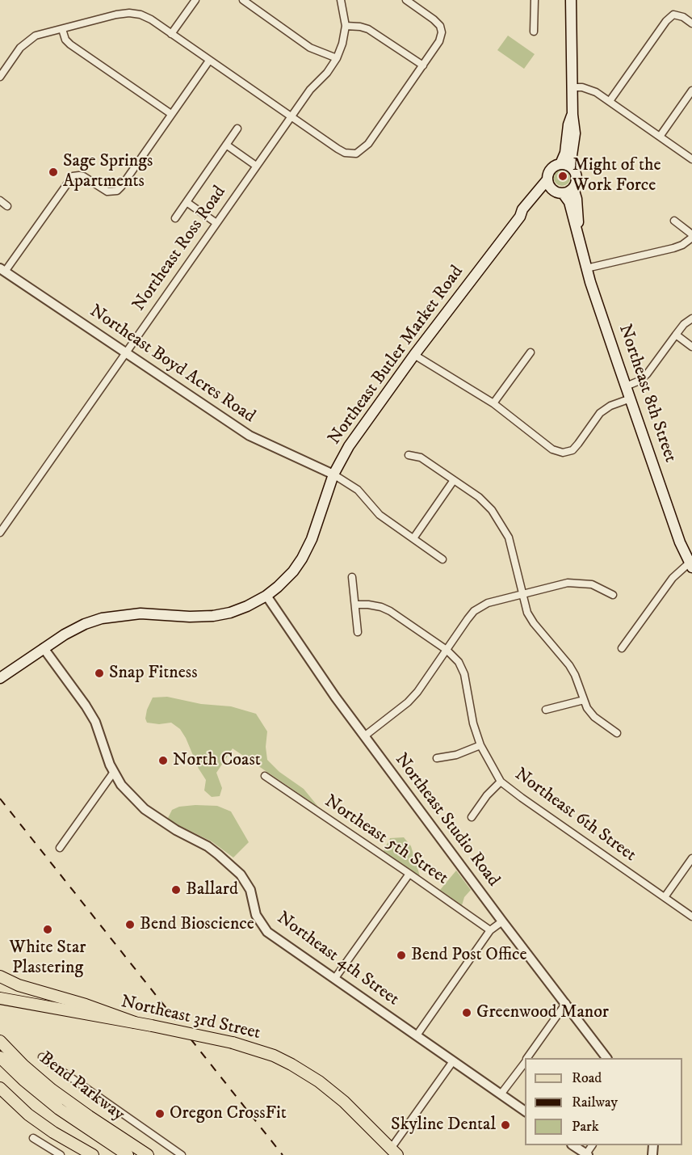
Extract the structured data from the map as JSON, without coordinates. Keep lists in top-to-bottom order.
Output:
{
  "streets": {
    "main road": [
      "Northeast Butler Market Road",
      "Northeast 8th Street",
      "Northeast 3rd Street",
      "Bend Parkway"
    ],
    "street": [
      "Northeast Ross Road",
      "Northeast Boyd Acres Road",
      "Northeast 6th Street",
      "Northeast Studio Road",
      "Northeast 5th Street",
      "Northeast 4th Street"
    ]
  },
  "crossings": [
    ["Northeast Ross Road", "Northeast Boyd Acres Road"],
    ["Northeast Butler Market Road", "Northeast Boyd Acres Road"],
    ["Northeast Butler Market Road", "Northeast 8th Street"],
    ["Northeast Butler Market Road", "Northeast Studio Road"],
    ["Northeast Butler Market Road", "Northeast 4th Street"]
  ],
  "places": [
    "Sage Springs Apartments",
    "Might of the Work Force",
    "Snap Fitness",
    "North Coast",
    "Ballard",
    "Bend Bioscience",
    "White Star Plastering",
    "Bend Post Office",
    "Greenwood Manor",
    "Oregon CrossFit",
    "Skyline Dental"
  ],
  "legend": ["Road", "Railway", "Park"]
}
